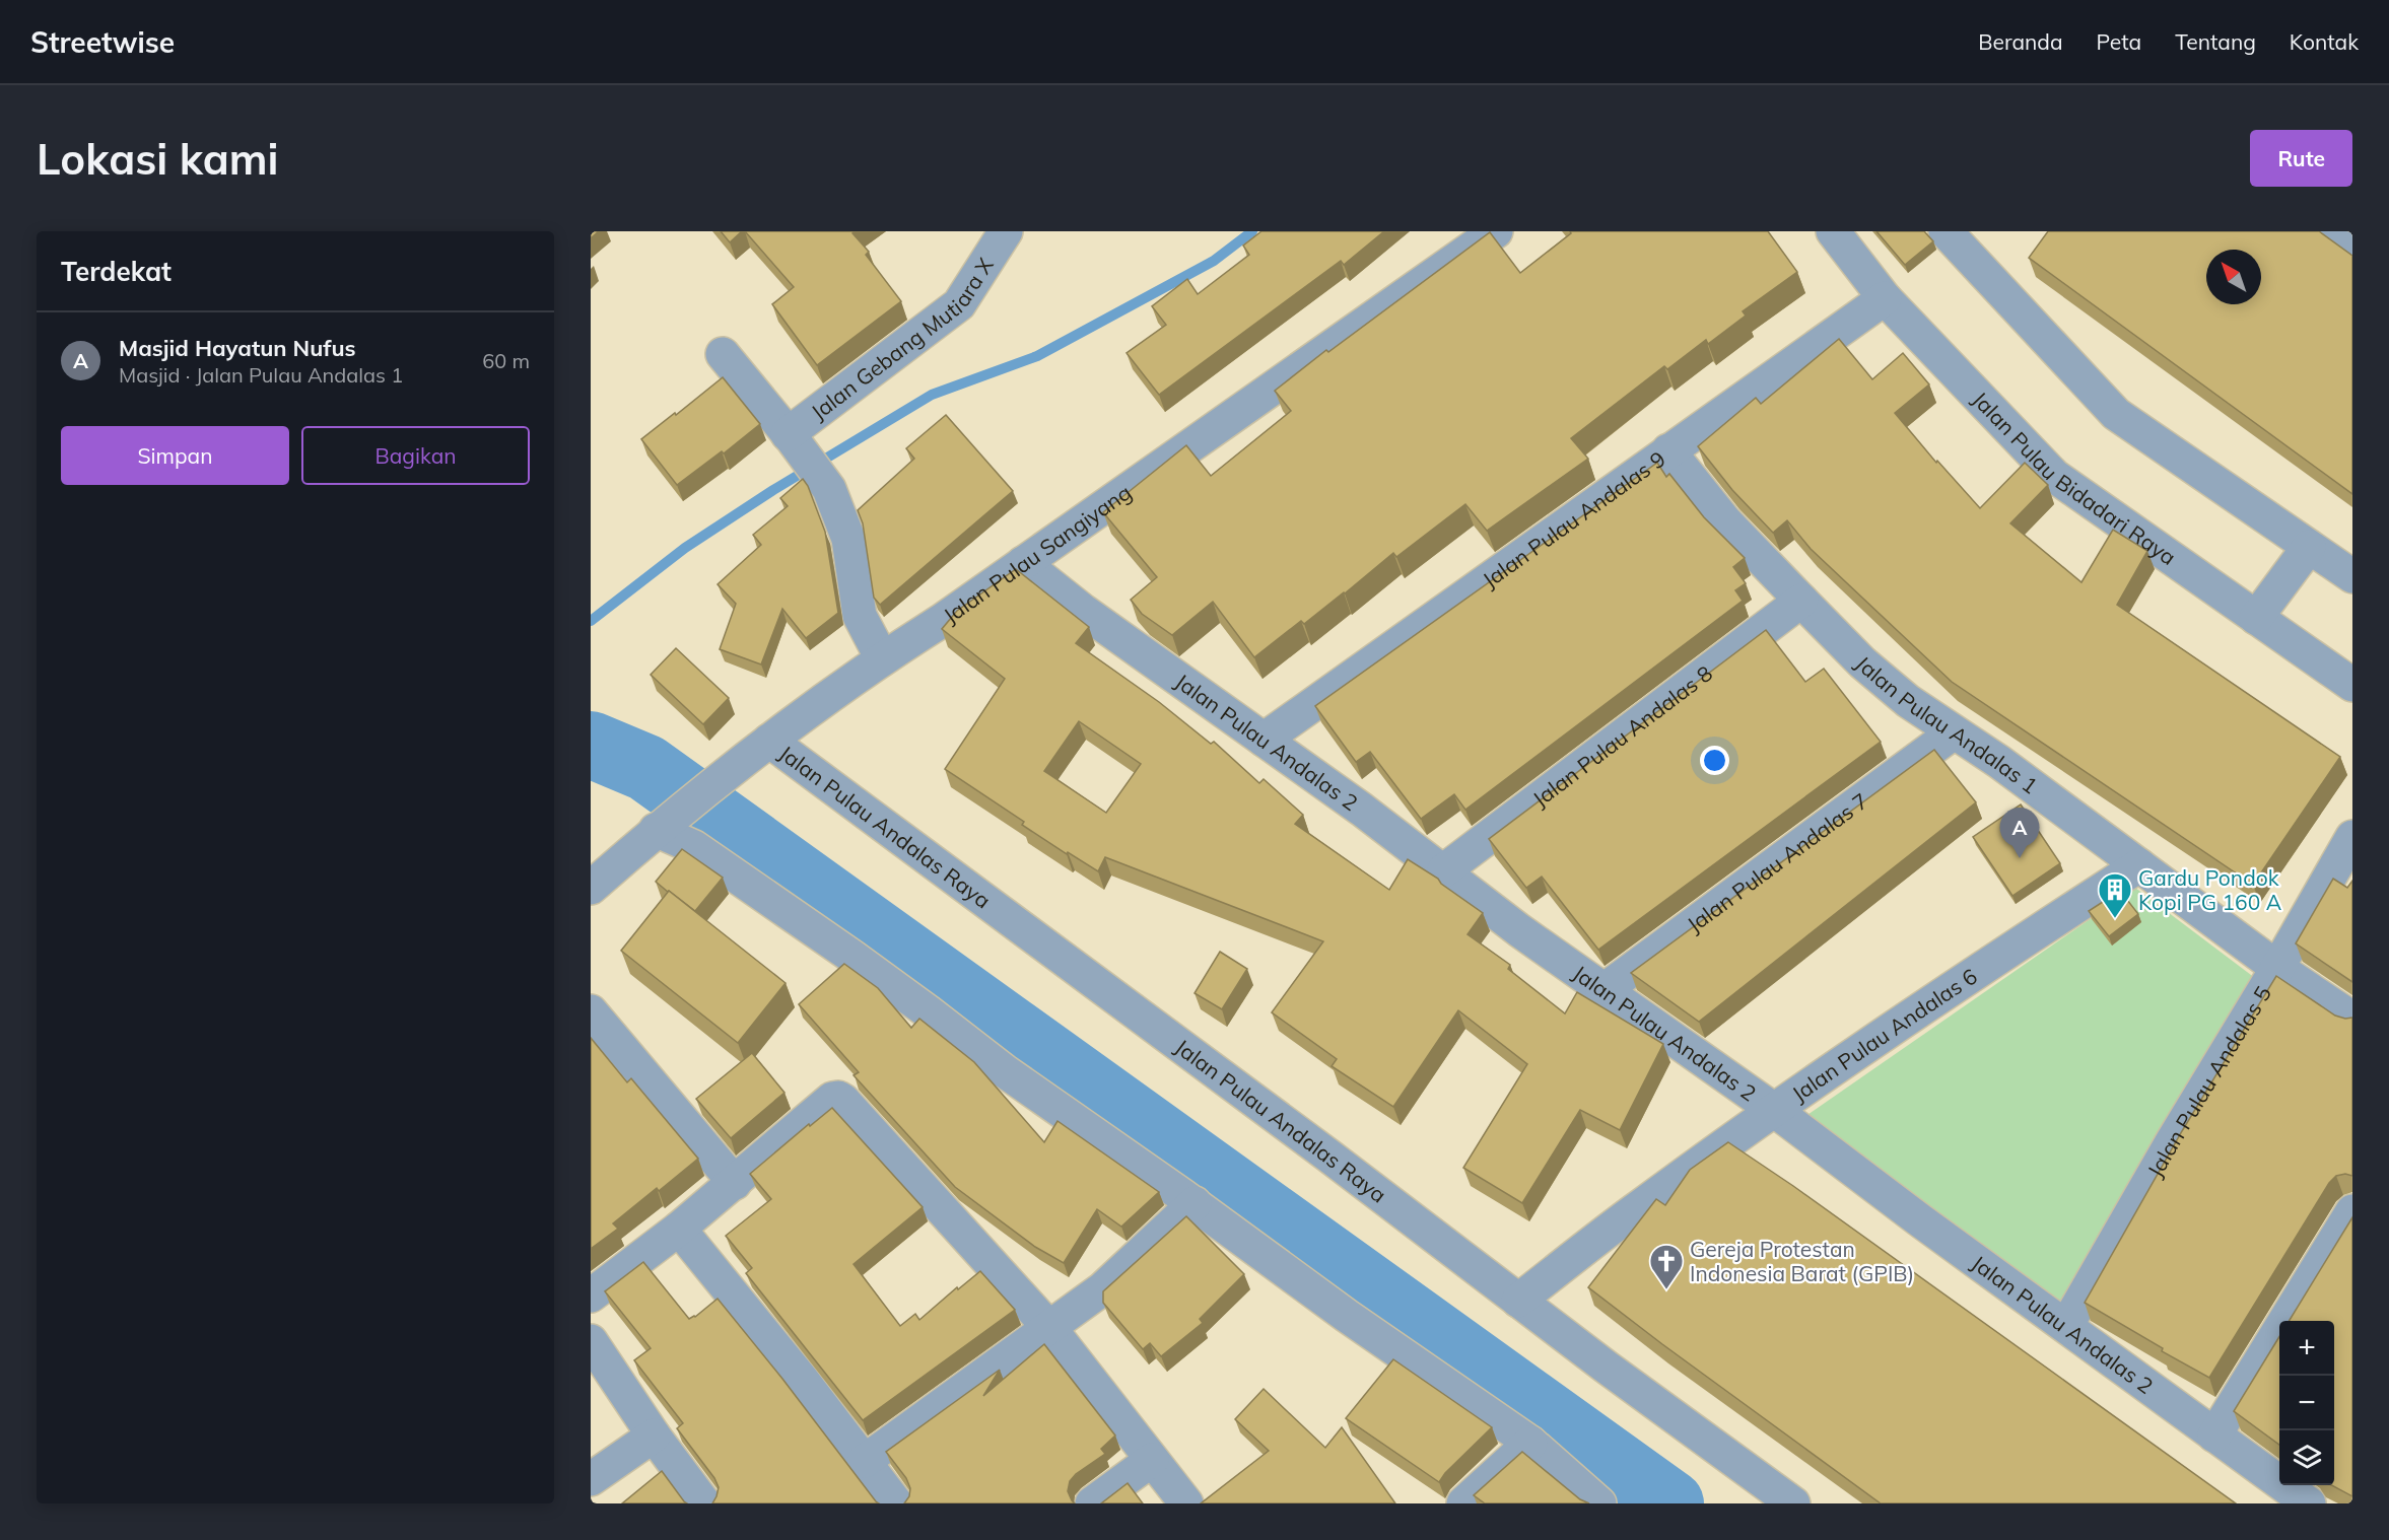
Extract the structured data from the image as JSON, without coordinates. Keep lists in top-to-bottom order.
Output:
{
  "streets": {
    "street": [
      "Jalan Gebang Mutiara X",
      "Jalan Pulau Bidadari Raya",
      "Jalan Pulau Andalas 9",
      "Jalan Pulau Sangiyang",
      "Jalan Pulau Andalas 1",
      "Jalan Pulau Andalas 8",
      "Jalan Pulau Andalas 2",
      "Jalan Pulau Andalas Raya",
      "Jalan Pulau Andalas 7",
      "Jalan Pulau Andalas 6",
      "Jalan Pulau Andalas 5"
    ]
  },
  "crossings": [
    ["Jalan Pulau Bidadari Raya", "Jalan Pulau Andalas 9"],
    ["Jalan Pulau Andalas 9", "Jalan Pulau Andalas 1"],
    ["Jalan Pulau Andalas 9", "Jalan Pulau Andalas 2"],
    ["Jalan Pulau Sangiyang", "Jalan Pulau Andalas 2"],
    ["Jalan Pulau Sangiyang", "Jalan Pulau Andalas Raya"],
    ["Jalan Pulau Andalas 1", "Jalan Pulau Andalas 8"],
    ["Jalan Pulau Andalas 1", "Jalan Pulau Andalas 7"],
    ["Jalan Pulau Andalas 1", "Jalan Pulau Andalas 6"],
    ["Jalan Pulau Andalas 1", "Jalan Pulau Andalas 5"],
    ["Jalan Pulau Andalas 8", "Jalan Pulau Andalas 2"],
    ["Jalan Pulau Andalas 2", "Jalan Pulau Andalas 7"],
    ["Jalan Pulau Andalas 2", "Jalan Pulau Andalas 6"],
    ["Jalan Pulau Andalas 2", "Jalan Pulau Andalas 5"],
    ["Jalan Pulau Andalas Raya", "Jalan Pulau Andalas 6"]
  ],
  "places": {
    "building": ["Gardu Pondok Kopi PG 160 A"],
    "church": ["Gereja Protestan Indonesia Barat (GPIB)"]
  },
  "north": "top left",
  "page": {
    "header": "Streetwise",
    "nav": [
      "Beranda",
      "Peta",
      "Tentang",
      "Kontak"
    ],
    "buttons": [
      "Rute",
      ["Simpan", "Bagikan"]
    ],
    "title": "Lokasi kami",
    "heading": "Terdekat",
    "list": [
      {
        "mark": "A",
        "name": "Masjid Hayatun Nufus",
        "note": "Masjid · Jalan Pulau Andalas 1",
        "value": "60 m"
      }
    ],
    "pins": "A",
    "map_buttons": ["+", "−"]
  }
}
